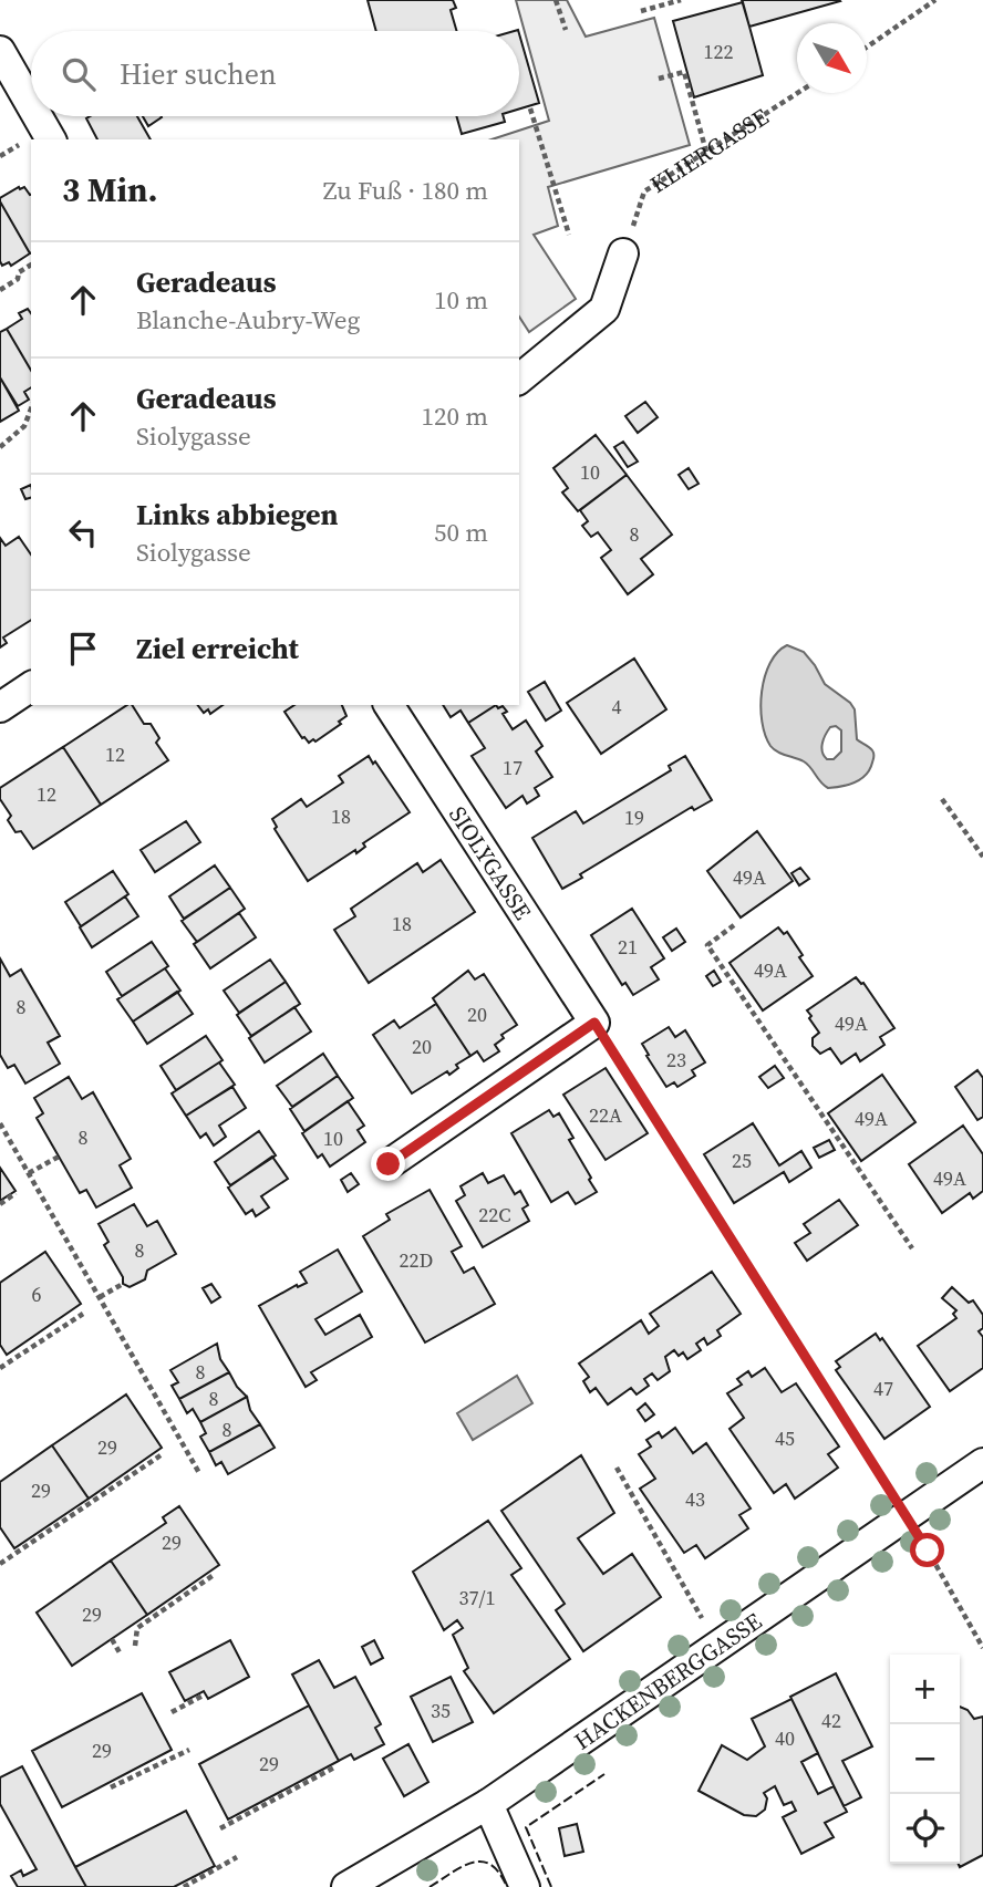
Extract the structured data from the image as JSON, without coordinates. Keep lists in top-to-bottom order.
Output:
{
  "streets": {
    "street": ["SIOLYGASSE", "HACKENBERGGASSE"],
    "path": ["KLIERGASSE"]
  },
  "house_numbers": [
    "122",
    "10",
    "8",
    "4",
    "12",
    "17",
    "12",
    "18",
    "19",
    "49A",
    "18",
    "21",
    "49A",
    "8",
    "20",
    "49A",
    "20",
    "23",
    "22A",
    "49A",
    "8",
    "10",
    "25",
    "49A",
    "22C",
    "8",
    "22D",
    "6",
    "8",
    "47",
    "8",
    "8",
    "45",
    "29",
    "29",
    "43",
    "29",
    "37/1",
    "29",
    "35",
    "42",
    "40",
    "29",
    "29"
  ],
  "north": "bottom right",
  "page": {
    "search": "Hier suchen",
    "heading": ["3 Min.", "Zu Fuß · 180 m"],
    "list": [
      ["Geradeaus", "Blanche-Aubry-Weg", "10 m"],
      ["Geradeaus", "Siolygasse", "120 m"],
      ["Links abbiegen", "Siolygasse", "50 m"],
      "Ziel erreicht"
    ],
    "map_buttons": ["+", "−"]
  }
}
